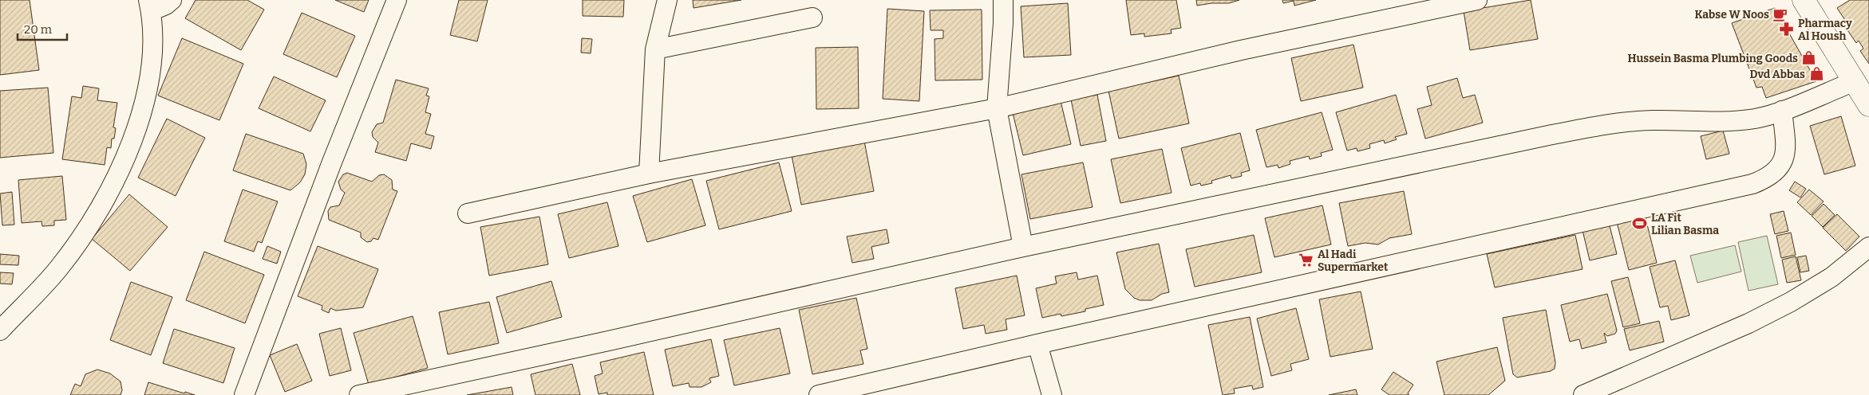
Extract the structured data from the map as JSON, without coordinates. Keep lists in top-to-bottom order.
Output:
{
  "places": {
    "cafe": ["Kabse W Noos"],
    "pharmacy": ["Pharmacy Al Housh"],
    "shop": ["Hussein Basma Plumbing Goods", "Dvd Abbas"],
    "sports": ["LA Fit Lilian Basma"],
    "supermarket": ["Al Hadi Supermarket"]
  },
  "scale_bar": "20 m"
}
